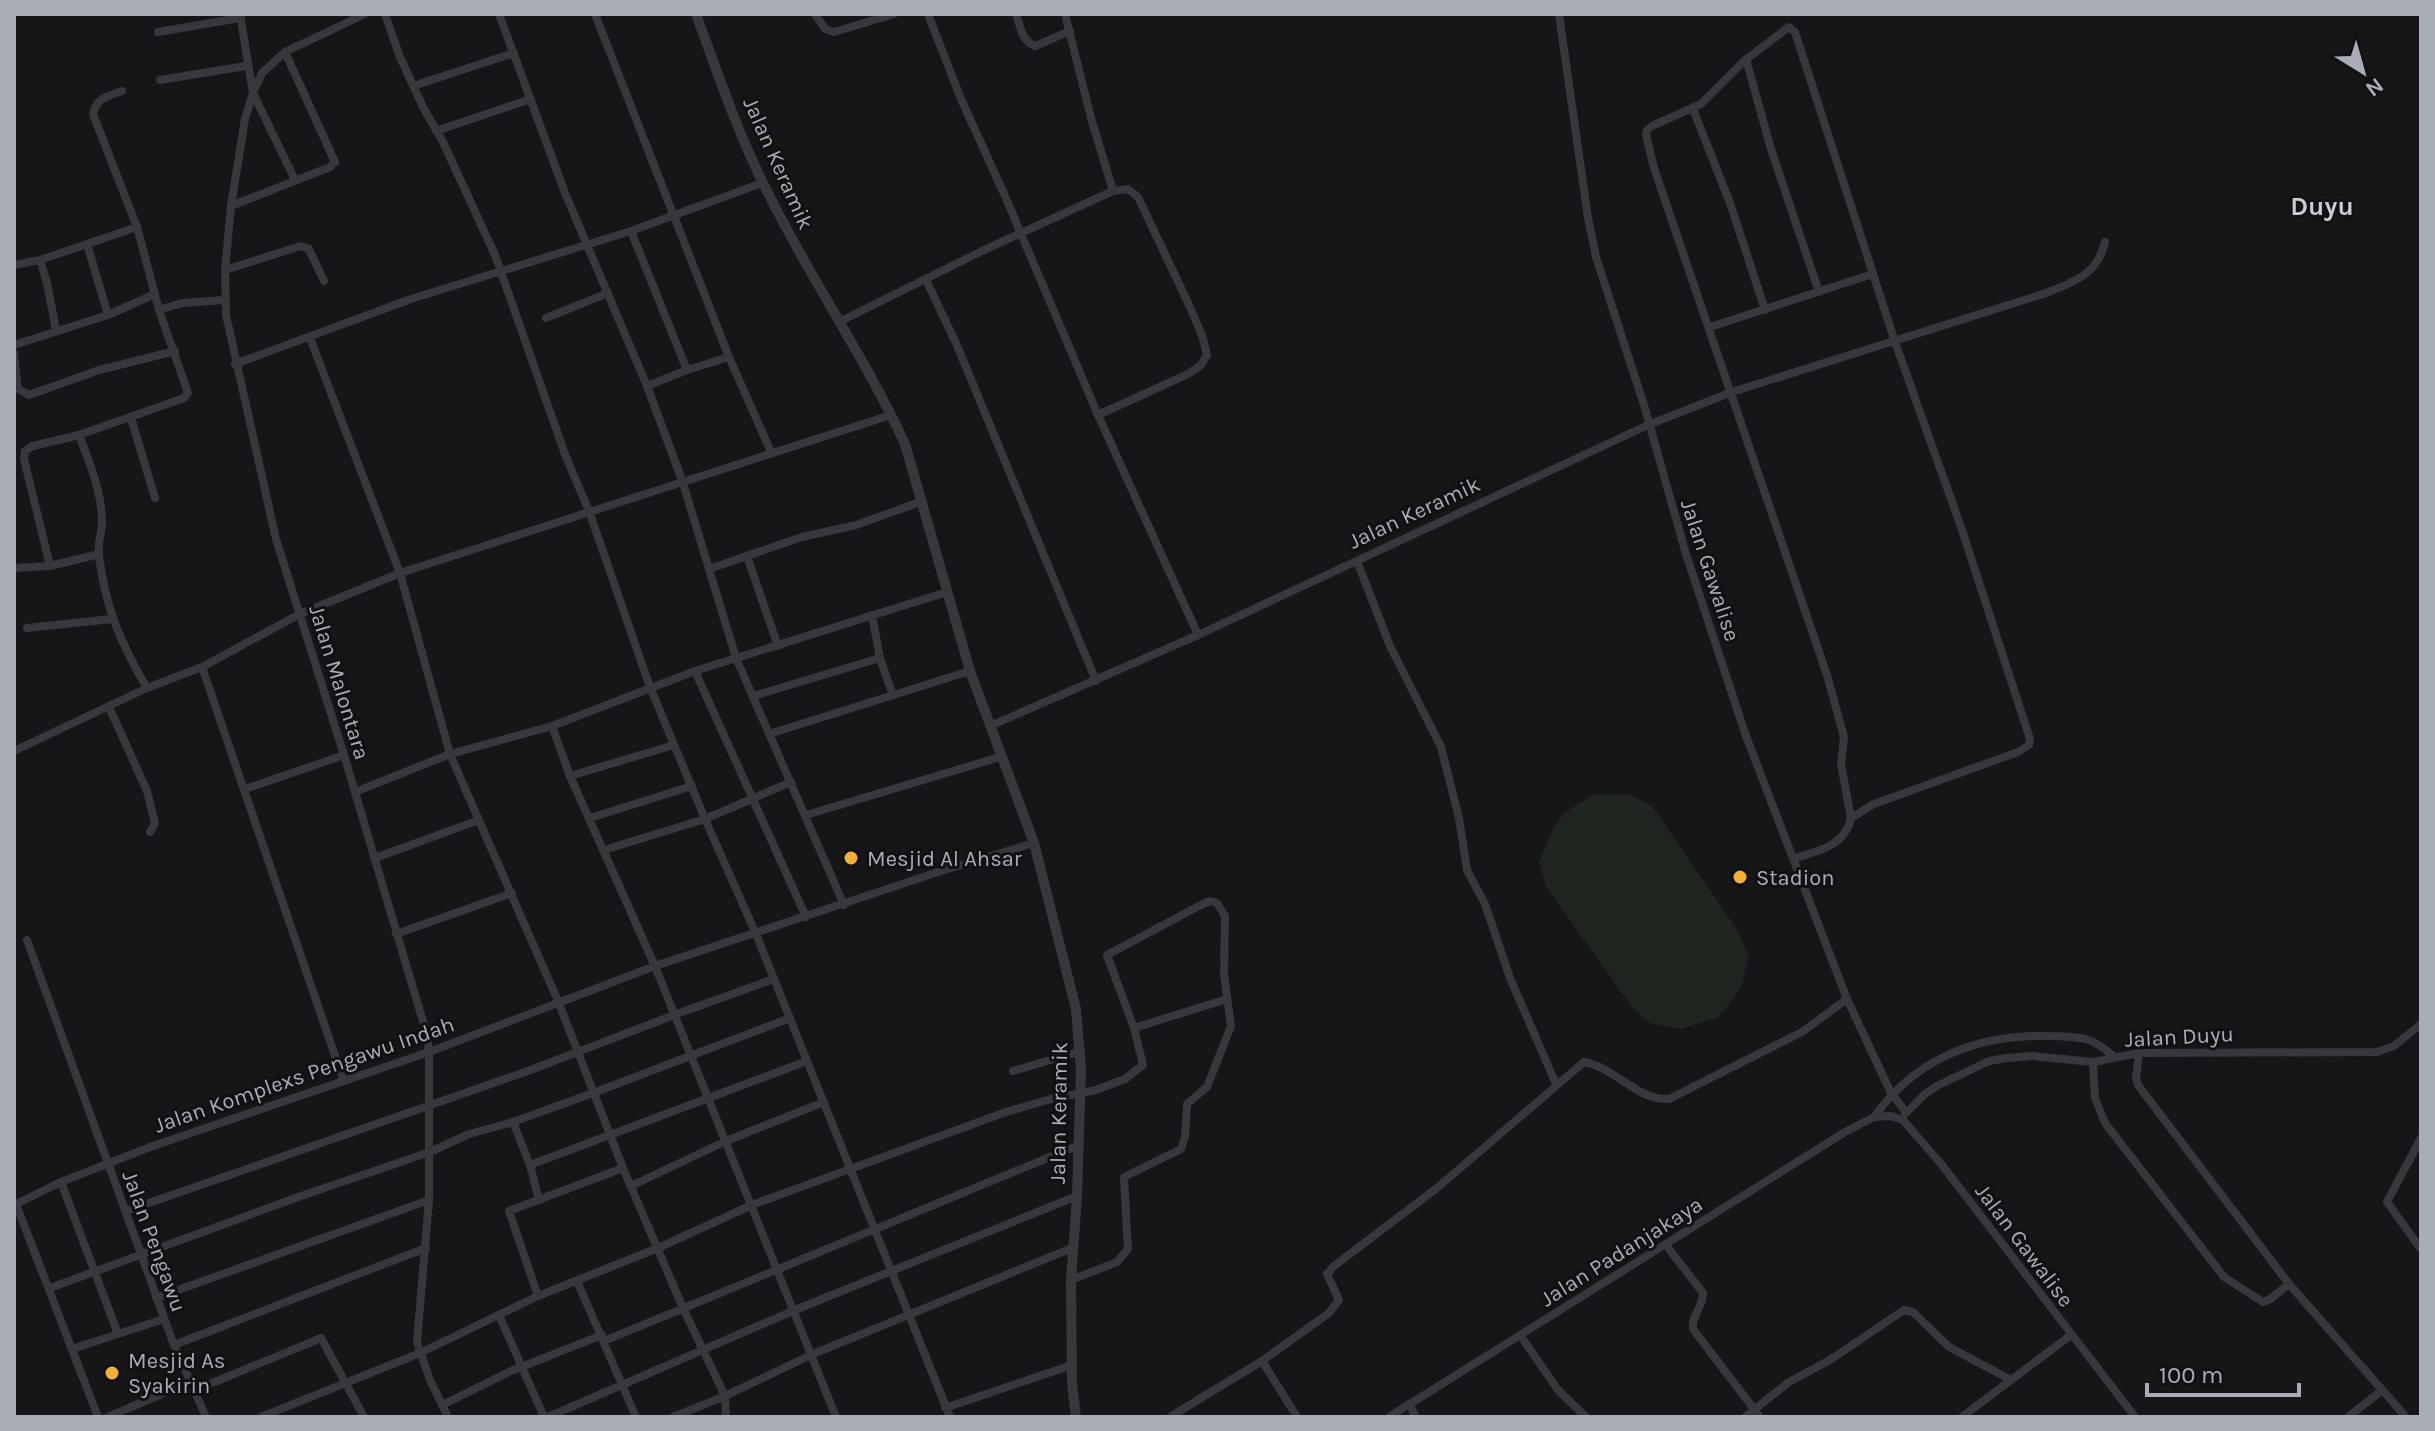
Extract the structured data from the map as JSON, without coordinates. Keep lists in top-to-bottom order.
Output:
{
  "streets": {
    "street": [
      "Jalan Keramik",
      "Jalan Gawalise",
      "Jalan Malontara",
      "Jalan Duyu",
      "Jalan Komplexs Pengawu Indah",
      "Jalan Pengawu",
      "Jalan Padanjakaya"
    ]
  },
  "crossings": [
    ["Jalan Keramik", "Jalan Gawalise"],
    ["Jalan Keramik", "Jalan Komplexs Pengawu Indah"],
    ["Jalan Gawalise", "Jalan Duyu"],
    ["Jalan Malontara", "Jalan Komplexs Pengawu Indah"],
    ["Jalan Komplexs Pengawu Indah", "Jalan Pengawu"]
  ],
  "districts": ["Duyu"],
  "places": ["Mesjid Al Ahsar", "Stadion", "Mesjid As Syakirin"],
  "scale_bar": "100 m",
  "north": "bottom right"
}
